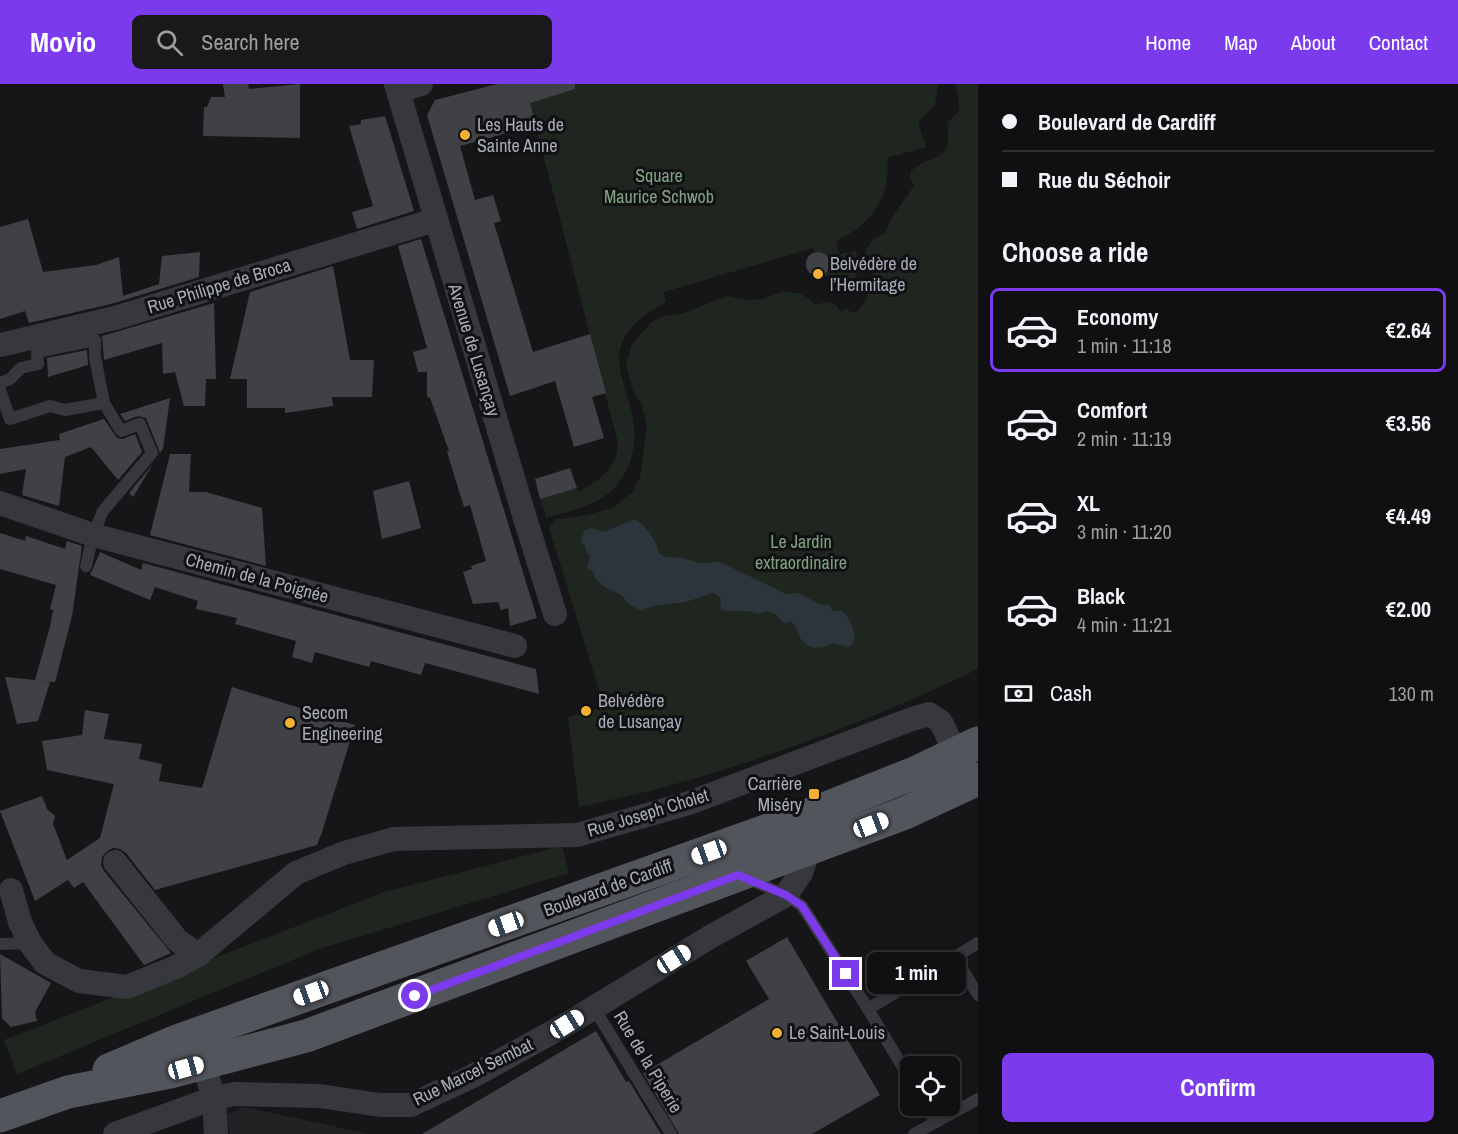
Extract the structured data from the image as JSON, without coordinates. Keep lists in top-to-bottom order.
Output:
{
  "streets": {
    "main road": ["Boulevard de Cardiff"],
    "street": [
      "Rue Philippe de Broca",
      "Avenue de Lusançay",
      "Chemin de la Poignée",
      "Rue Joseph Cholet",
      "Rue Marcel Sembat"
    ],
    "lane": ["Rue de la Piperie"]
  },
  "crossings": [
    ["Rue Philippe de Broca", "Avenue de Lusançay"],
    ["Rue Joseph Cholet", "Boulevard de Cardiff"],
    ["Boulevard de Cardiff", "Rue Marcel Sembat"],
    ["Rue de la Piperie", "Rue Marcel Sembat"]
  ],
  "parks": ["Square Maurice Schwob", "Le Jardin extraordinaire"],
  "places": {
    "other": [
      "Les Hauts de Sainte Anne",
      "Belvédère de l’Hermitage",
      "Belvédère de Lusançay",
      "Secom Engineering",
      "Le Saint-Louis"
    ],
    "transit": ["Carrière Miséry"]
  },
  "page": {
    "header": "Movio",
    "search": "Search here",
    "nav": [
      "Home",
      "Map",
      "About",
      "Contact"
    ],
    "banner": ["Boulevard de Cardiff", "Rue du Séchoir"],
    "heading": "Choose a ride",
    "list": [
      {
        "name": "Economy",
        "note": "1 min · 11:18",
        "value": "€2.64"
      },
      {
        "name": "Comfort",
        "note": "2 min · 11:19",
        "value": "€3.56"
      },
      {
        "name": "XL",
        "note": "3 min · 11:20",
        "value": "€4.49"
      },
      {
        "name": "Black",
        "note": "4 min · 11:21",
        "value": "€2.00"
      }
    ],
    "pay": ["Cash", "130 m"],
    "bubble": "1 min",
    "buttons": "Confirm"
  }
}
